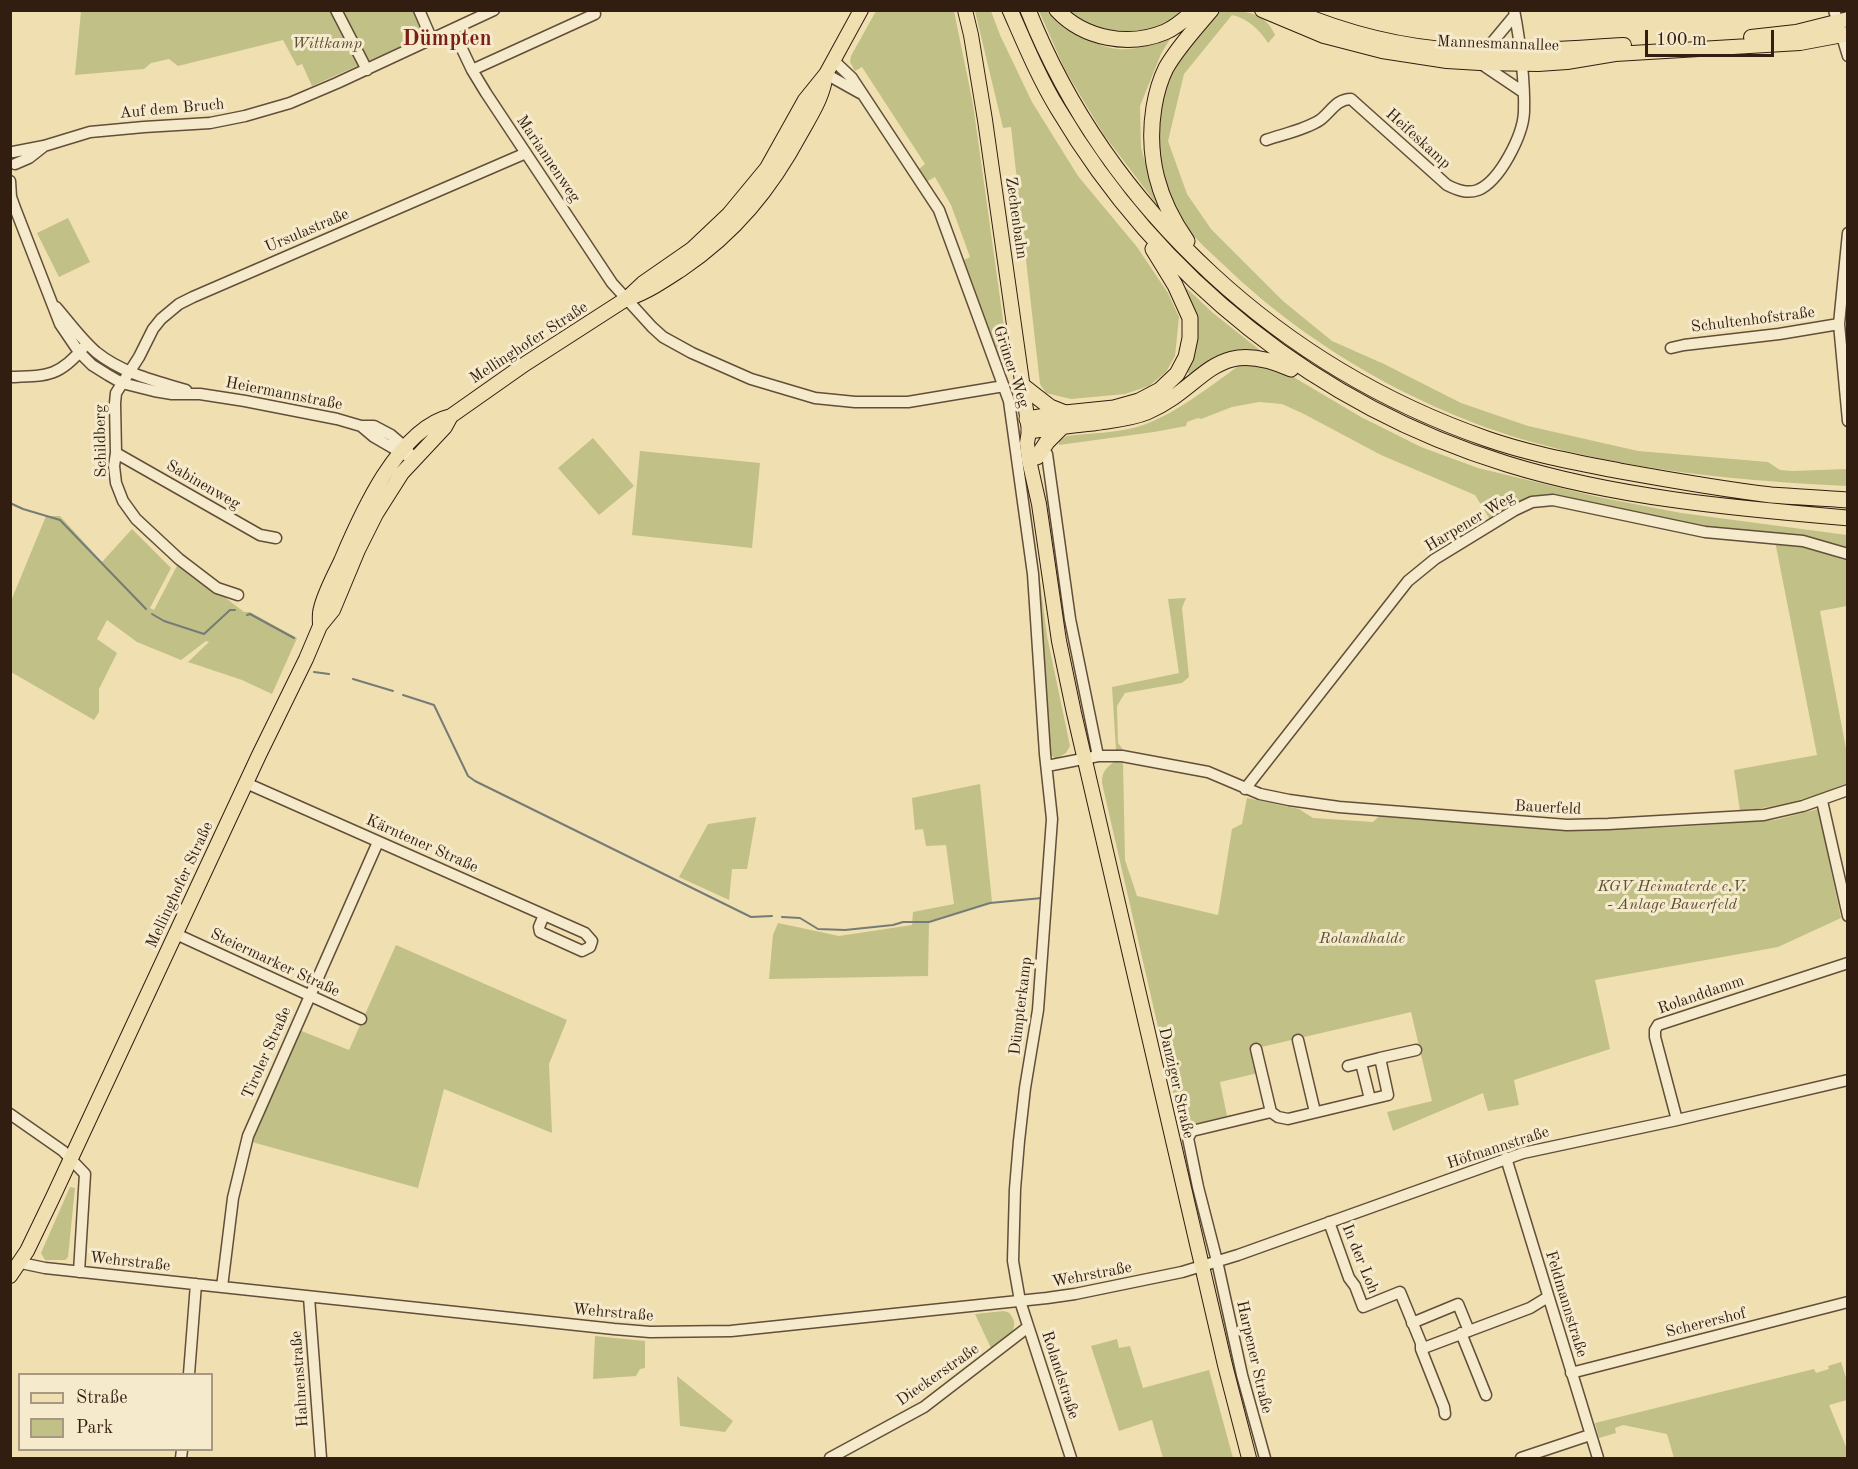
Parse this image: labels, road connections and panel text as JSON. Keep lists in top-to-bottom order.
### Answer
{
  "streets": {
    "main road": [
      "Mannesmannallee",
      "Zechenbahn",
      "Mellinghofer Straße",
      "Danziger Straße"
    ],
    "street": [
      "Auf dem Bruch",
      "Heifeskamp",
      "Mariannenweg",
      "Ursulastraße",
      "Schultenhofstraße",
      "Grüner Weg",
      "Heiermannstraße",
      "Schildberg",
      "Sabinenweg",
      "Harpener Weg",
      "Bauerfeld",
      "Kärntener Straße",
      "Steiermarker Straße",
      "Rolanddamm",
      "Dümpterkamp",
      "Tiroler Straße",
      "Höfmannstraße",
      "In der Loh",
      "Wehrstraße",
      "Feldmannstraße",
      "Scherershof",
      "Harpener Straße",
      "Dieckerstraße",
      "Rolandstraße",
      "Hahnenstraße"
    ]
  },
  "crossings": [
    ["Mannesmannallee", "Heifeskamp"],
    ["Auf dem Bruch", "Mariannenweg"],
    ["Mariannenweg", "Ursulastraße"],
    ["Mariannenweg", "Mellinghofer Straße"],
    ["Mariannenweg", "Grüner Weg"],
    ["Zechenbahn", "Danziger Straße"],
    ["Ursulastraße", "Heiermannstraße"],
    ["Ursulastraße", "Schildberg"],
    ["Mellinghofer Straße", "Grüner Weg"],
    ["Mellinghofer Straße", "Heiermannstraße"],
    ["Mellinghofer Straße", "Kärntener Straße"],
    ["Mellinghofer Straße", "Steiermarker Straße"],
    ["Mellinghofer Straße", "Wehrstraße"],
    ["Grüner Weg", "Dümpterkamp"],
    ["Heiermannstraße", "Schildberg"],
    ["Schildberg", "Sabinenweg"],
    ["Harpener Weg", "Bauerfeld"],
    ["Bauerfeld", "Dümpterkamp"],
    ["Bauerfeld", "Danziger Straße"],
    ["Kärntener Straße", "Tiroler Straße"],
    ["Steiermarker Straße", "Tiroler Straße"],
    ["Rolanddamm", "Höfmannstraße"],
    ["Dümpterkamp", "Wehrstraße"],
    ["Dümpterkamp", "Rolandstraße"],
    ["Tiroler Straße", "Wehrstraße"],
    ["Danziger Straße", "Höfmannstraße"],
    ["Danziger Straße", "Wehrstraße"],
    ["Danziger Straße", "Harpener Straße"],
    ["Höfmannstraße", "In der Loh"],
    ["Höfmannstraße", "Wehrstraße"],
    ["Höfmannstraße", "Feldmannstraße"],
    ["Höfmannstraße", "Harpener Straße"],
    ["Wehrstraße", "Rolandstraße"],
    ["Wehrstraße", "Hahnenstraße"],
    ["Feldmannstraße", "Scherershof"],
    ["Dieckerstraße", "Rolandstraße"]
  ],
  "districts": ["Dümpten"],
  "parks": ["Wittkamp", "KGV Heimaterde e.V. - Anlage Bauerfeld", "Rolandhalde"],
  "legend": ["Straße", "Park"],
  "scale_bar": "100 m"
}
